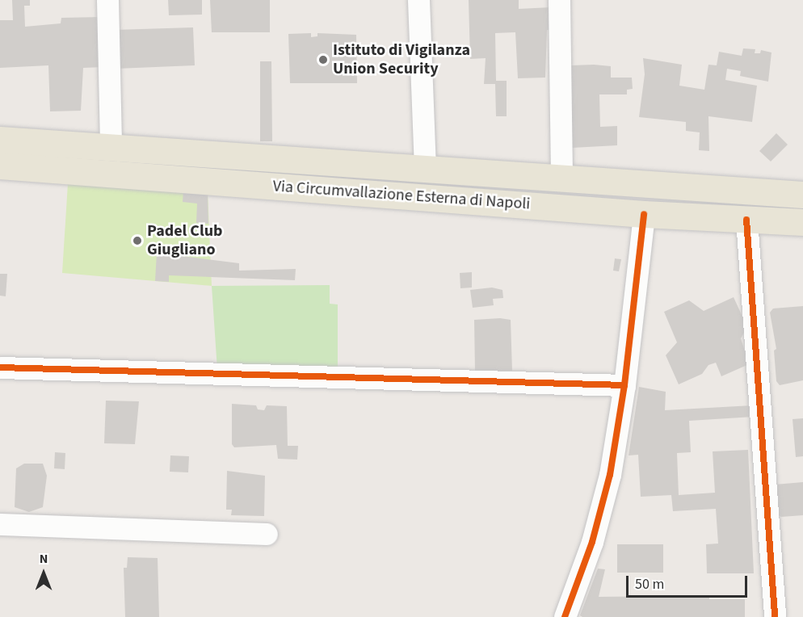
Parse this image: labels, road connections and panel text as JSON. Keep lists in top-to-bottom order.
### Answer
{
  "streets": {
    "main road": ["Via Circumvallazione Esterna di Napoli"]
  },
  "places": ["Istituto di Vigilanza Union Security", "Padel Club Giugliano"],
  "scale_bar": "50 m",
  "north": "top"
}
